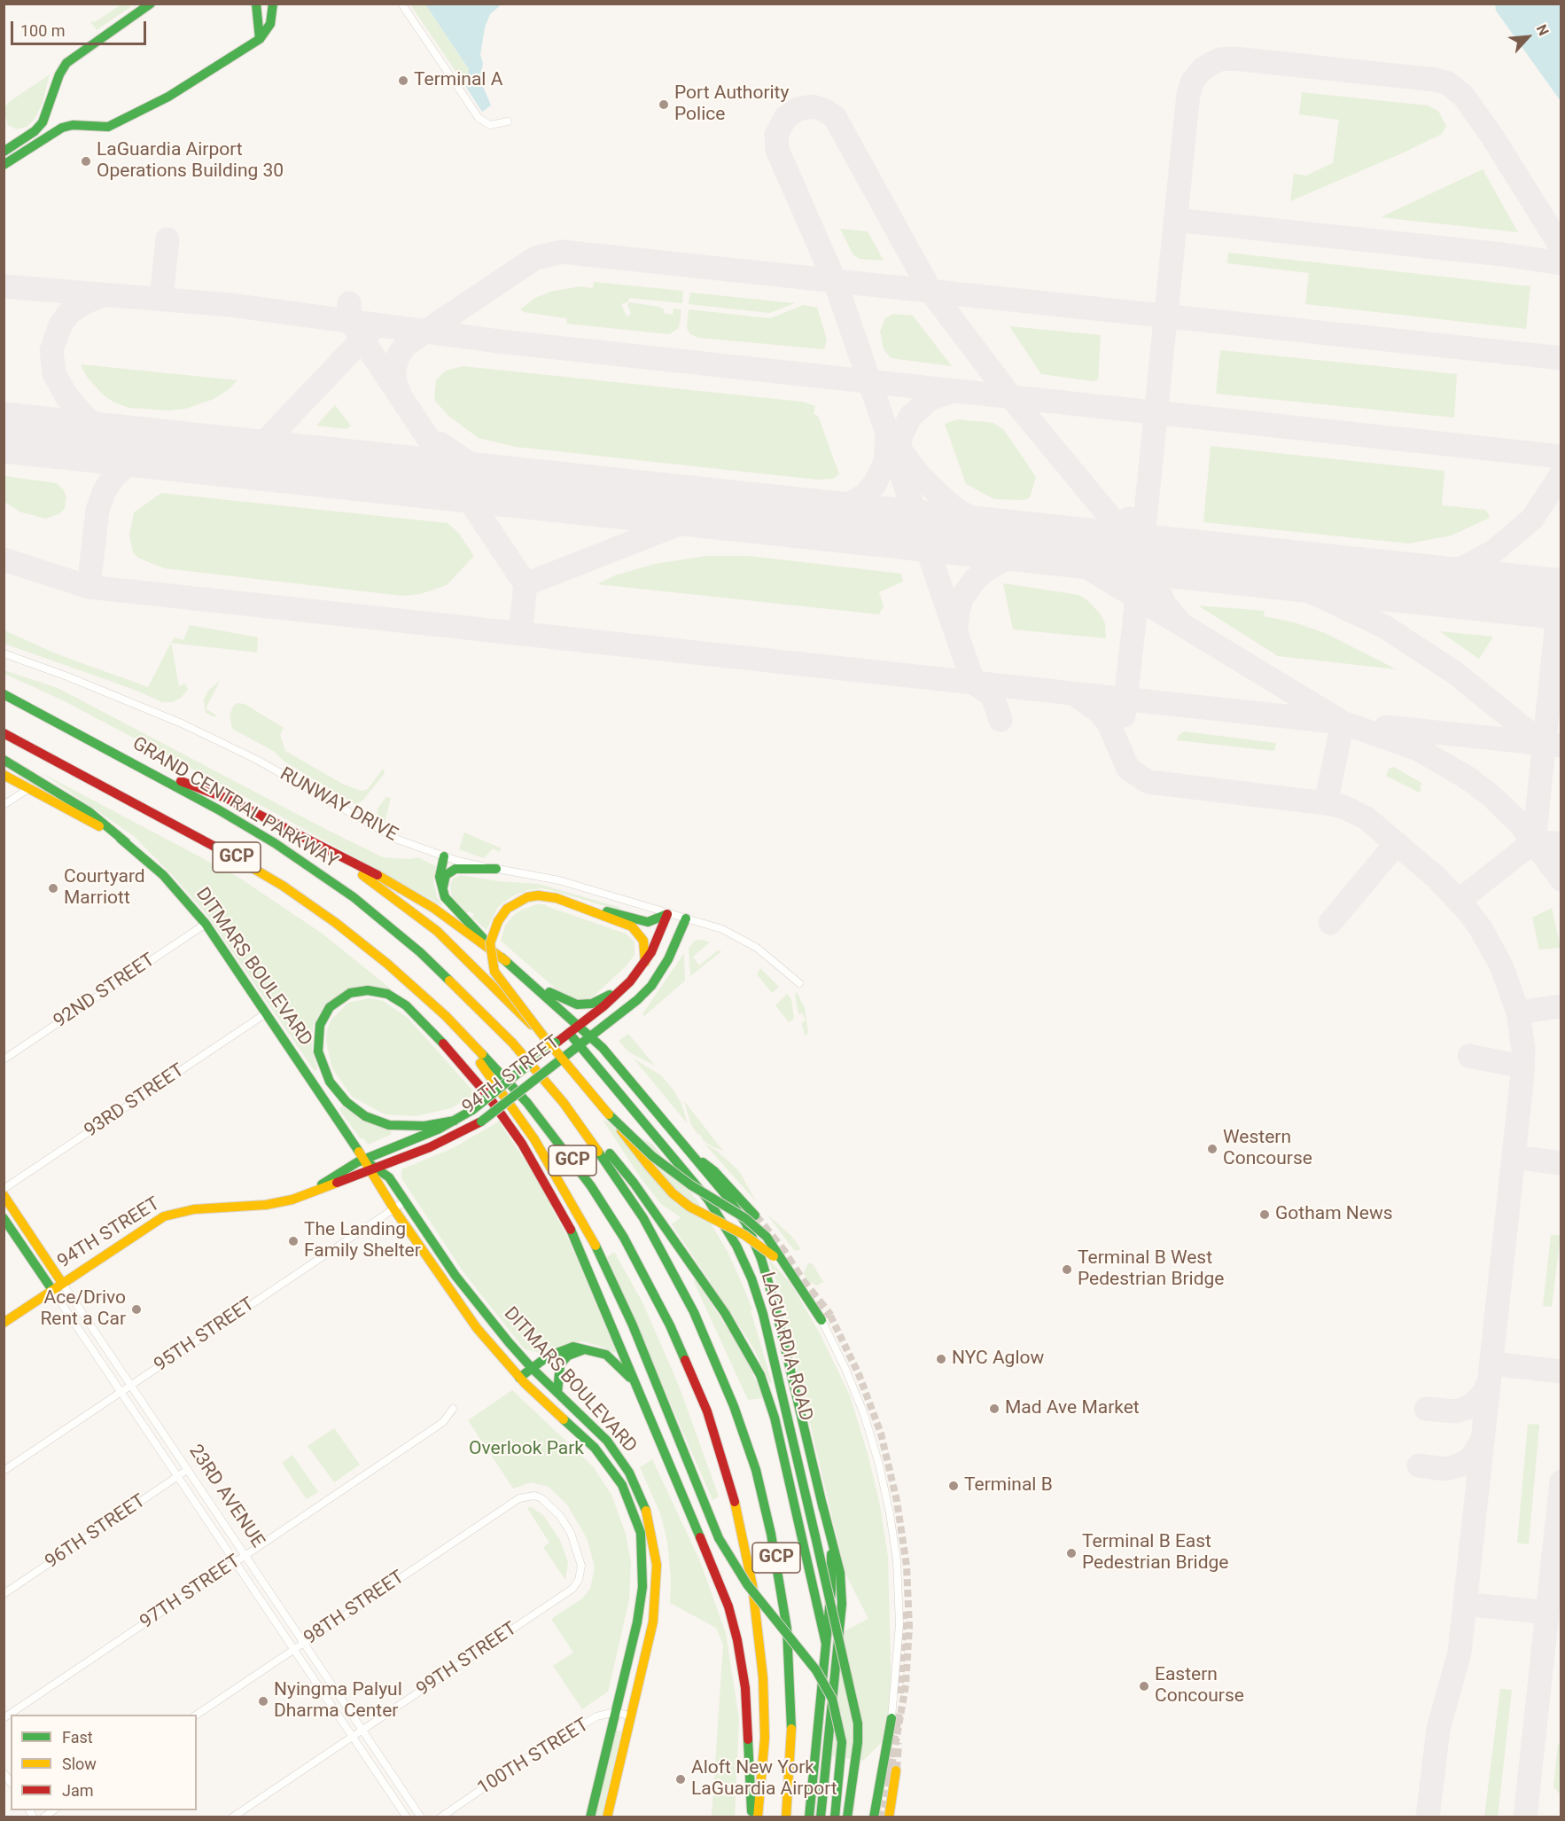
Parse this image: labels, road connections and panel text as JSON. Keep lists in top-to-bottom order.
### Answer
{
  "streets": {
    "main road": [
      "GRAND CENTRAL PARKWAY",
      "GCP",
      "DITMARS BOULEVARD",
      "94TH STREET",
      "LAGUARDIA ROAD",
      "23RD AVENUE"
    ],
    "street": [
      "RUNWAY DRIVE",
      "92ND STREET",
      "93RD STREET",
      "95TH STREET",
      "96TH STREET",
      "97TH STREET",
      "98TH STREET",
      "99TH STREET",
      "100TH STREET"
    ]
  },
  "crossings": [
    ["RUNWAY DRIVE", "94TH STREET"],
    ["DITMARS BOULEVARD", "92ND STREET"],
    ["DITMARS BOULEVARD", "94TH STREET"],
    ["DITMARS BOULEVARD", "93RD STREET"],
    ["DITMARS BOULEVARD", "95TH STREET"],
    ["DITMARS BOULEVARD", "100TH STREET"],
    ["94TH STREET", "LAGUARDIA ROAD"],
    ["94TH STREET", "23RD AVENUE"],
    ["95TH STREET", "23RD AVENUE"],
    ["23RD AVENUE", "96TH STREET"],
    ["23RD AVENUE", "97TH STREET"],
    ["23RD AVENUE", "98TH STREET"],
    ["23RD AVENUE", "99TH STREET"],
    ["98TH STREET", "99TH STREET"]
  ],
  "parks": ["Overlook Park"],
  "places": [
    "Terminal A",
    "Port Authority Police",
    "LaGuardia Airport Operations Building 30",
    "Courtyard Marriott",
    "Western Concourse",
    "Gotham News",
    "The Landing Family Shelter",
    "Terminal B West Pedestrian Bridge",
    "Ace/Drivo Rent a Car",
    "NYC Aglow",
    "Mad Ave Market",
    "Terminal B",
    "Terminal B East Pedestrian Bridge",
    "Eastern Concourse",
    "Nyingma Palyul Dharma Center",
    "Aloft New York LaGuardia Airport"
  ],
  "legend": ["Fast", "Slow", "Jam"],
  "scale_bar": "100 m",
  "north": "top right"
}
